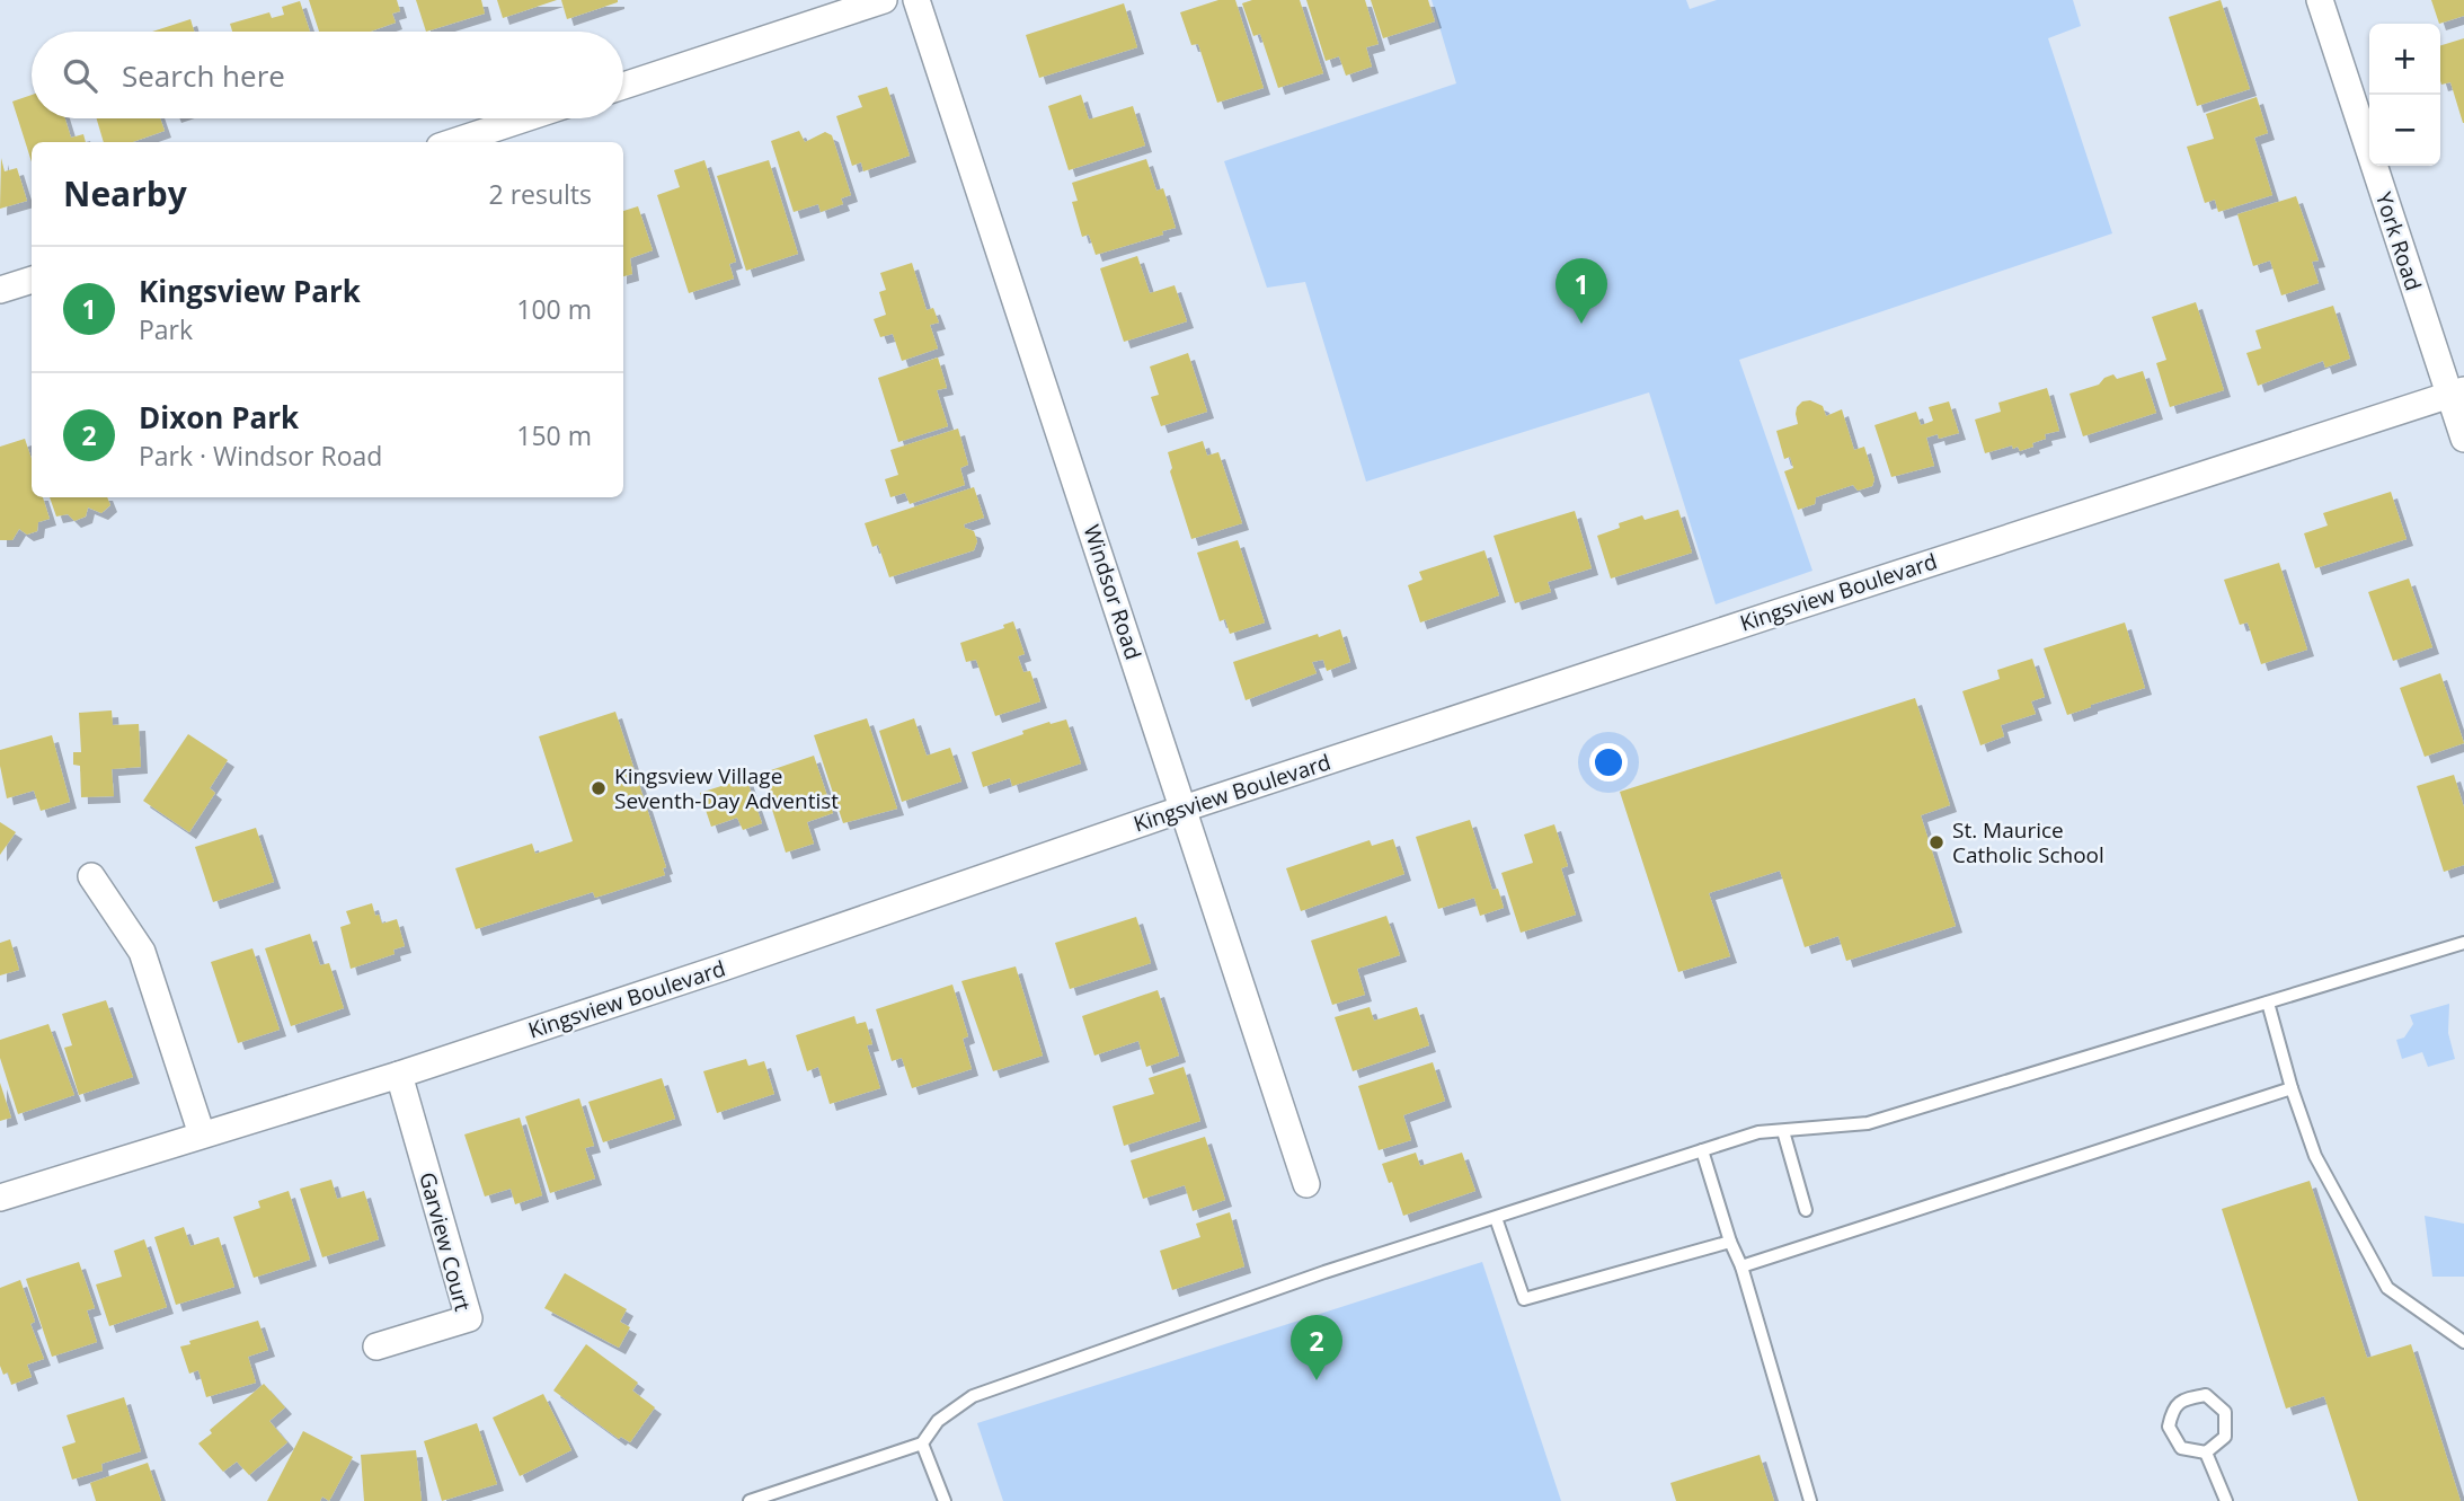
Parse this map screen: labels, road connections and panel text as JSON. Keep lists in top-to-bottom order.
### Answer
{
  "streets": {
    "street": [
      "York Road",
      "Windsor Road",
      "Kingsview Boulevard",
      "Garview Court"
    ]
  },
  "crossings": [
    ["York Road", "Kingsview Boulevard"],
    ["Windsor Road", "Kingsview Boulevard"],
    ["Kingsview Boulevard", "Garview Court"]
  ],
  "places": ["Kingsview Village Seventh-Day Adventist", "St. Maurice Catholic School"],
  "page": {
    "map_buttons": ["+", "−"],
    "search": "Search here",
    "heading": ["Nearby", "2 results"],
    "list": [
      {
        "mark": "1",
        "name": "Kingsview Park",
        "note": "Park",
        "value": "100 m"
      },
      {
        "mark": "2",
        "name": "Dixon Park",
        "note": "Park · Windsor Road",
        "value": "150 m"
      }
    ],
    "pins": ["1", "2"]
  }
}
